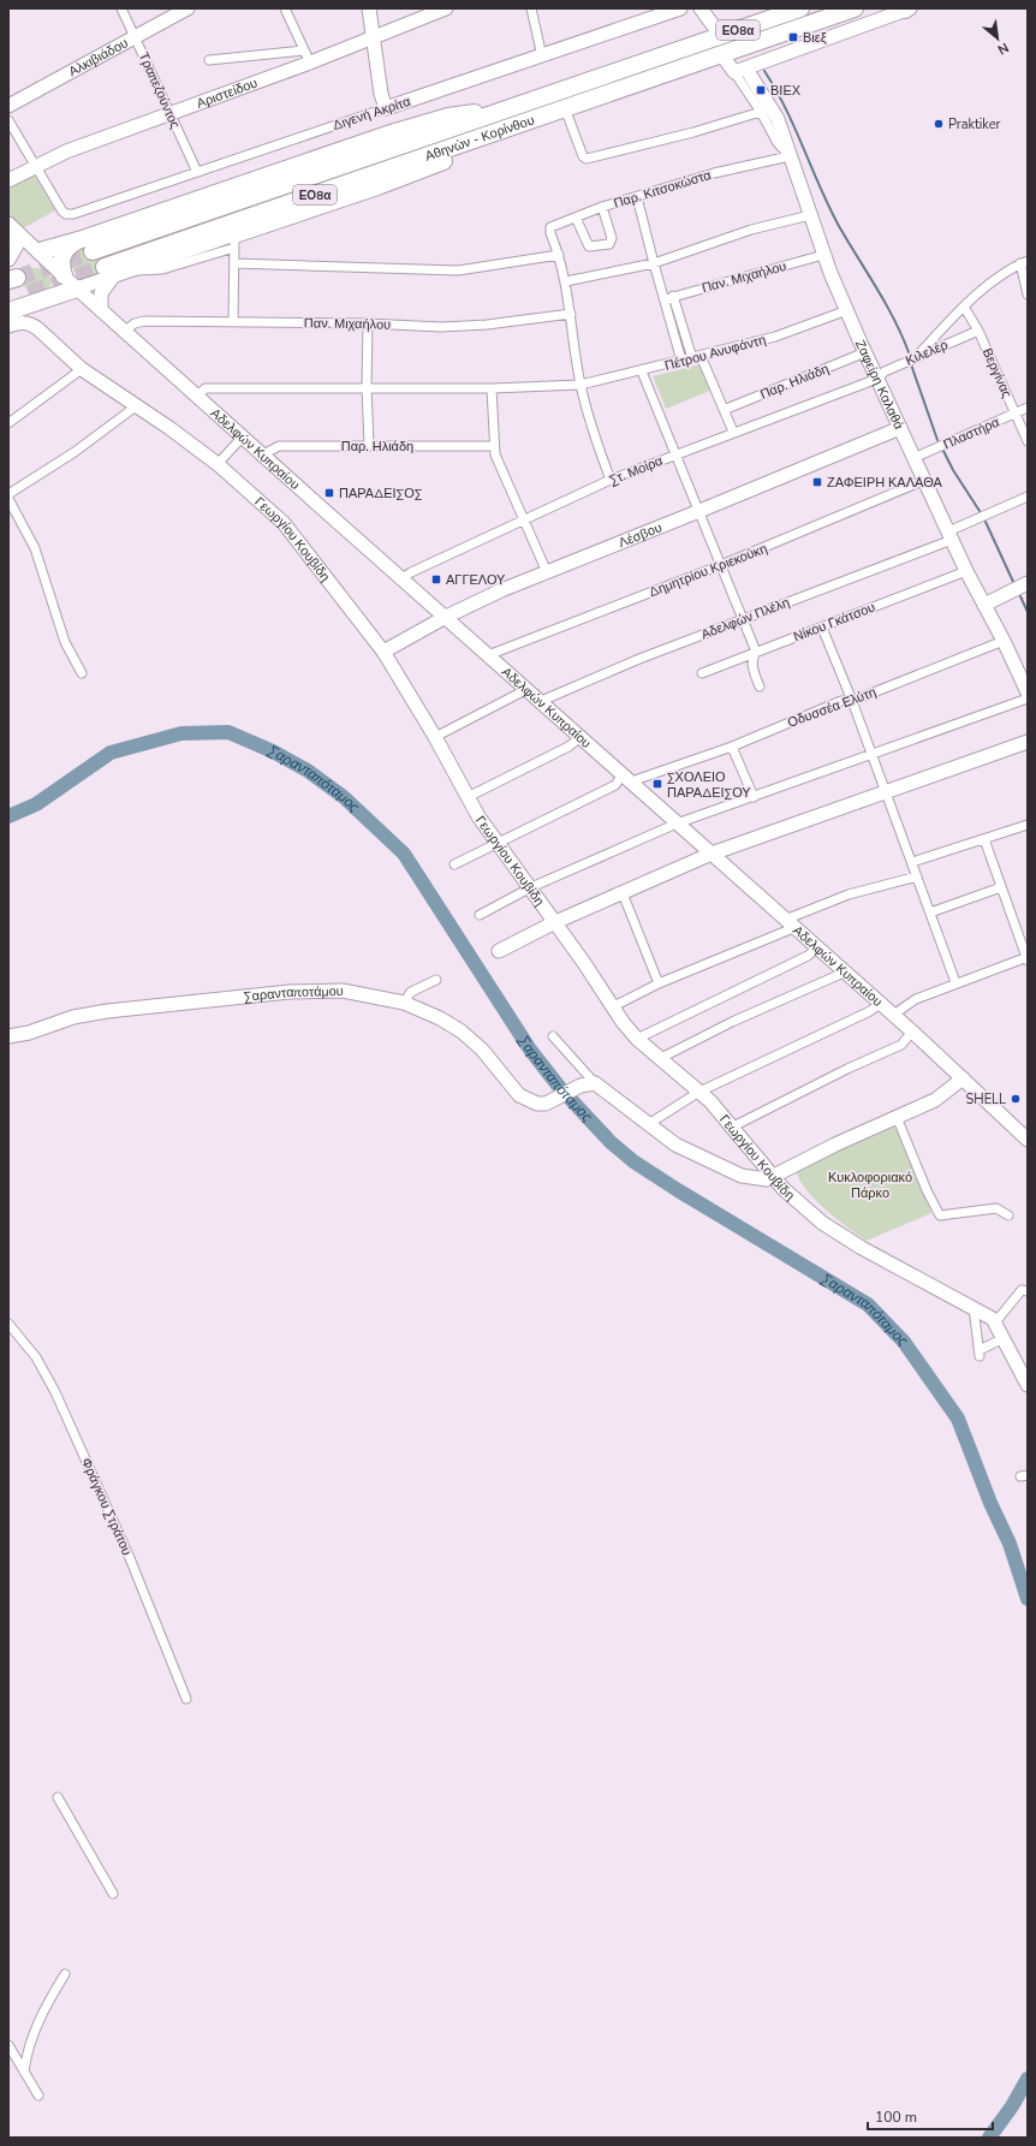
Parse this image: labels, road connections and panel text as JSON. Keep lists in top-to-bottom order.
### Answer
{
  "streets": {
    "highway": ["ΕΟ8α", "Αθηνών - Κορίνθου"],
    "street": [
      "Αλκιβιάδου",
      "Τραπεζούντος",
      "Αριστείδου",
      "Διγενή Ακρίτα",
      "Παρ. Κιτσοκώστα",
      "Παν. Μιχαήλου",
      "Πέτρου Ανυφάντη",
      "Κιλελέρ",
      "Βεργίνας",
      "Παρ. Ηλιάδη",
      "Ζαφείρη Καλαθά",
      "Πλαστήρα",
      "Αδελφών Κυπραίου",
      "Στ. Μοίρα",
      "Λέσβου",
      "Γεωργίου Κουβίδη",
      "Δημητρίου Κριεκούκη",
      "Αδελφών Πλέλη",
      "Νίκου Γκάτσου",
      "Οδυσσέα Ελύτη",
      "Σαρανταποτάμου",
      "Φράγκου Στράτου"
    ]
  },
  "crossings": [
    ["Αλκιβιάδου", "Τραπεζούντος"],
    ["Τραπεζούντος", "Αριστείδου"],
    ["Τραπεζούντος", "Διγενή Ακρίτα"],
    ["Αριστείδου", "Διγενή Ακρίτα"],
    ["Αθηνών - Κορίνθου", "Ζαφείρη Καλαθά"],
    ["Παρ. Κιτσοκώστα", "Ζαφείρη Καλαθά"],
    ["Παν. Μιχαήλου", "Ζαφείρη Καλαθά"],
    ["Παν. Μιχαήλου", "Αδελφών Κυπραίου"],
    ["Πέτρου Ανυφάντη", "Ζαφείρη Καλαθά"],
    ["Πέτρου Ανυφάντη", "Αδελφών Κυπραίου"],
    ["Κιλελέρ", "Βεργίνας"],
    ["Κιλελέρ", "Ζαφείρη Καλαθά"],
    ["Κιλελέρ", "Στ. Μοίρα"],
    ["Βεργίνας", "Πλαστήρα"],
    ["Παρ. Ηλιάδη", "Ζαφείρη Καλαθά"],
    ["Παρ. Ηλιάδη", "Αδελφών Κυπραίου"],
    ["Ζαφείρη Καλαθά", "Πλαστήρα"],
    ["Ζαφείρη Καλαθά", "Στ. Μοίρα"],
    ["Ζαφείρη Καλαθά", "Λέσβου"],
    ["Ζαφείρη Καλαθά", "Δημητρίου Κριεκούκη"],
    ["Ζαφείρη Καλαθά", "Αδελφών Πλέλη"],
    ["Ζαφείρη Καλαθά", "Νίκου Γκάτσου"],
    ["Ζαφείρη Καλαθά", "Οδυσσέα Ελύτη"],
    ["Αδελφών Κυπραίου", "Στ. Μοίρα"],
    ["Αδελφών Κυπραίου", "Λέσβου"],
    ["Αδελφών Κυπραίου", "Δημητρίου Κριεκούκη"],
    ["Αδελφών Κυπραίου", "Αδελφών Πλέλη"],
    ["Αδελφών Κυπραίου", "Οδυσσέα Ελύτη"],
    ["Λέσβου", "Γεωργίου Κουβίδη"],
    ["Γεωργίου Κουβίδη", "Οδυσσέα Ελύτη"]
  ],
  "water": ["Σαρανταπόταμος"],
  "parks": ["Κυκλοφοριακό Πάρκο"],
  "places": {
    "transit": [
      "Βιεξ",
      "ΒΙΕΧ",
      "ΖΑΦΕΙΡΗ ΚΑΛΑΘΑ",
      "ΠΑΡΑΔΕΙΣΟΣ",
      "ΑΓΓΕΛΟΥ",
      "ΣΧΟΛΕΙΟ ΠΑΡΑΔΕΙΣΟΥ"
    ],
    "other": ["Praktiker", "SHELL"]
  },
  "scale_bar": "100 m",
  "north": "bottom right"
}
